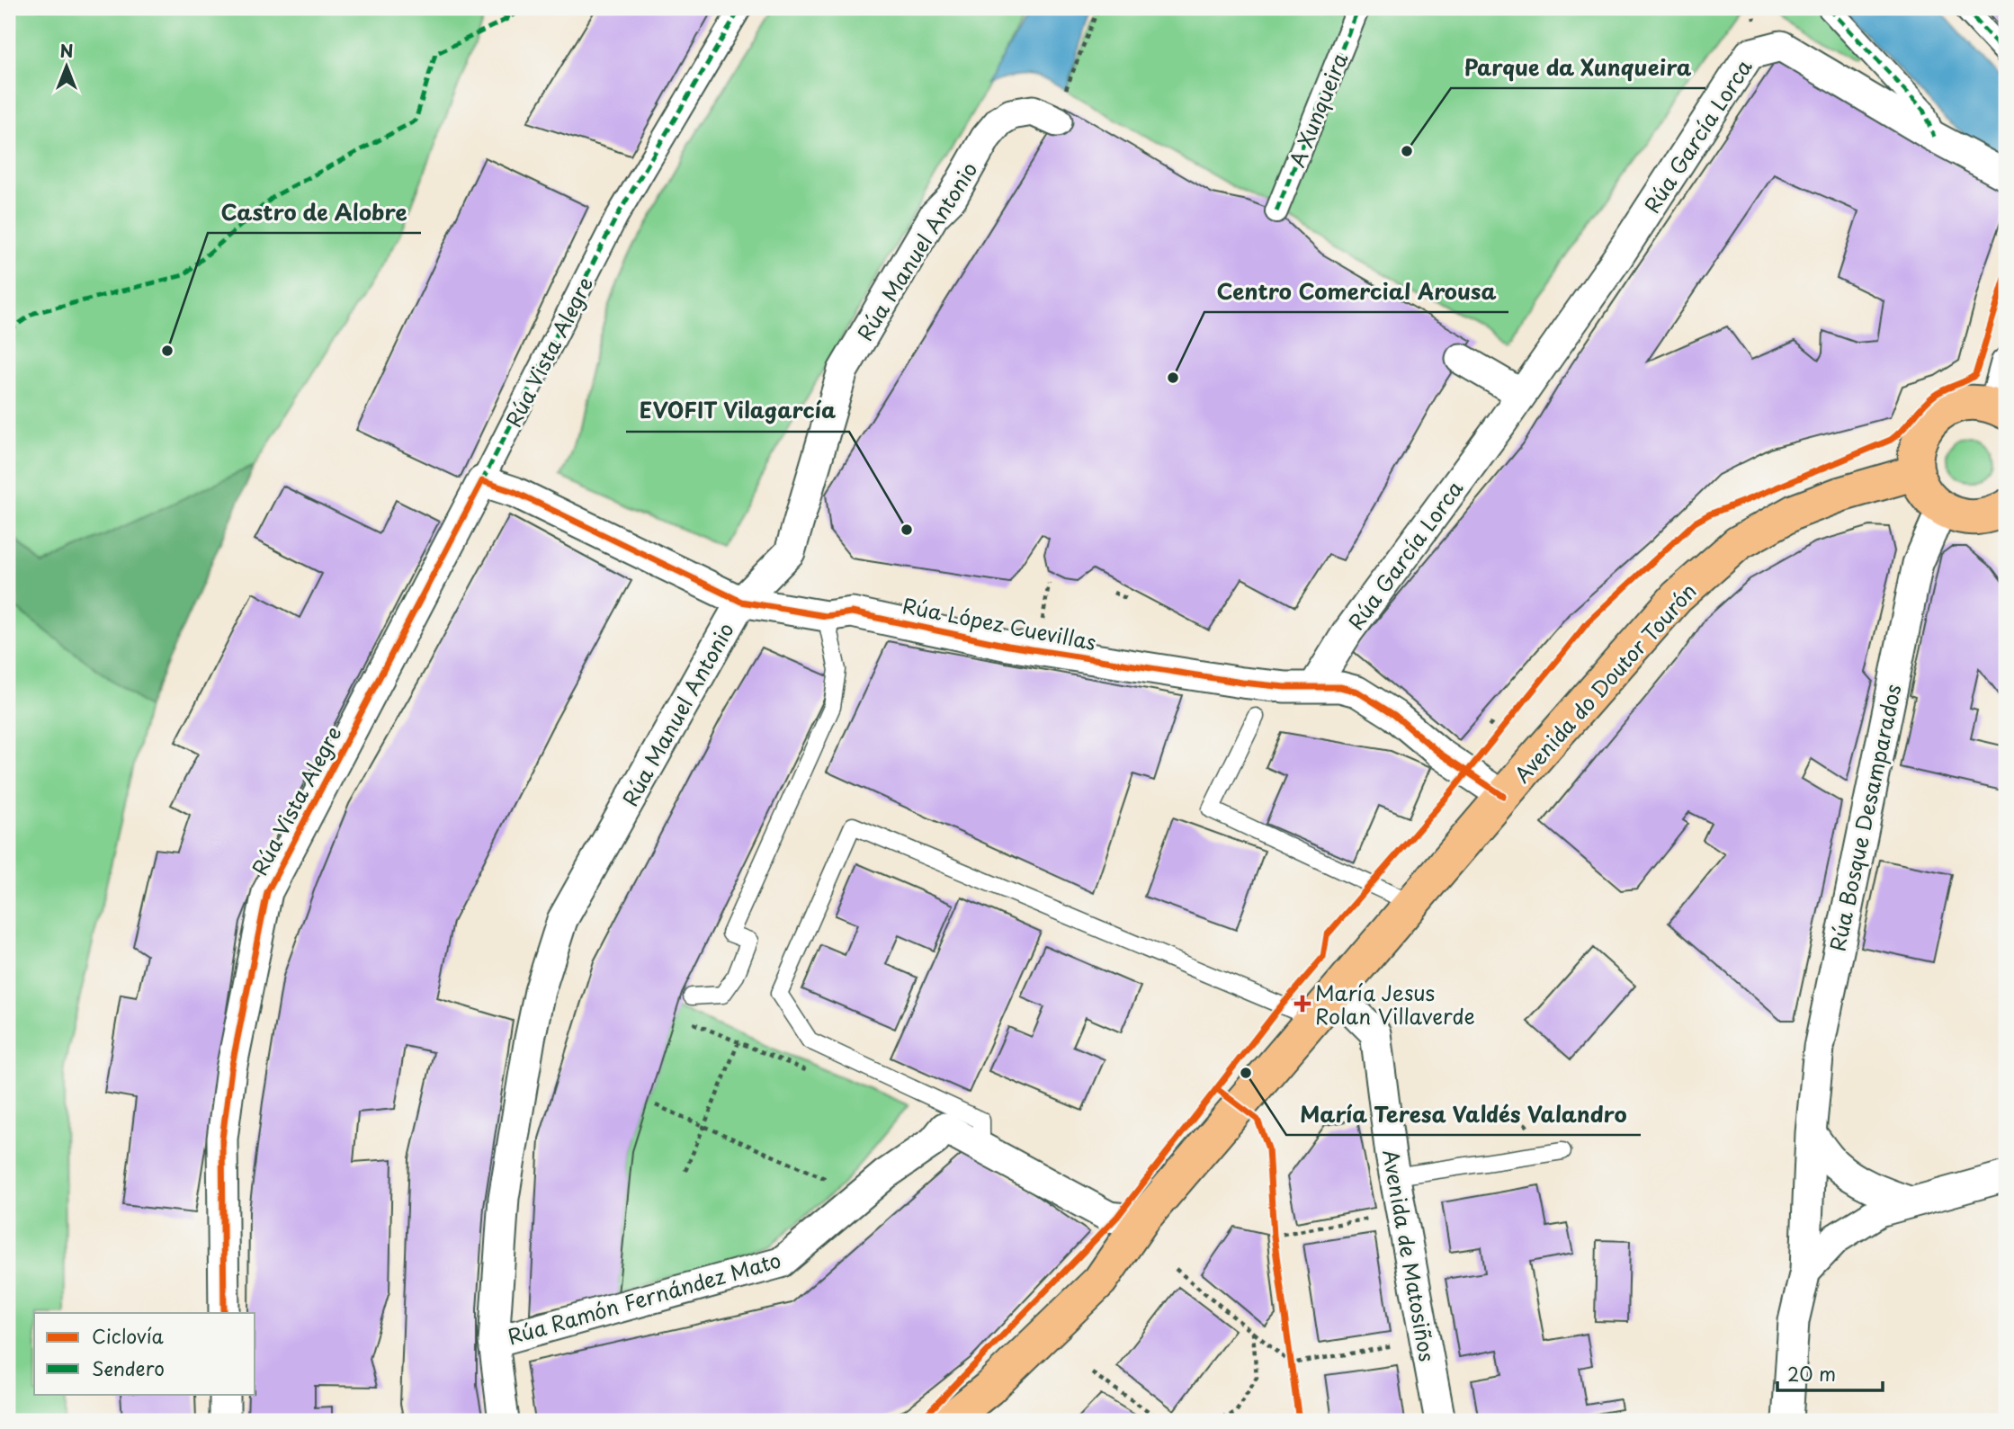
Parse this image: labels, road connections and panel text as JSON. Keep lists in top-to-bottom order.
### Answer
{
  "streets": {
    "main road": ["Avenida do Doutor Tourón"],
    "street": [
      "A Xunqueira",
      "Rúa García Lorca",
      "Rúa Manuel Antonio",
      "Rúa Vista Alegre",
      "Rúa López Cuevillas",
      "Rúa Bosque Desamparados",
      "Avenida de Matosiños",
      "Rúa Ramón Fernández Mato"
    ]
  },
  "crossings": [
    ["Rúa García Lorca", "Rúa López Cuevillas"],
    ["Rúa Manuel Antonio", "Rúa López Cuevillas"],
    ["Rúa Manuel Antonio", "Rúa Ramón Fernández Mato"],
    ["Rúa Vista Alegre", "Rúa López Cuevillas"],
    ["Rúa López Cuevillas", "Avenida do Doutor Tourón"],
    ["Avenida do Doutor Tourón", "Avenida de Matosiños"],
    ["Avenida do Doutor Tourón", "Rúa Ramón Fernández Mato"]
  ],
  "places": {
    "other": [
      "Parque da Xunqueira",
      "Castro de Alobre",
      "Centro Comercial Arousa",
      "EVOFIT Vilagarcía",
      "María Teresa Valdés Valandro"
    ],
    "health": ["María Jesus Rolan Villaverde"]
  },
  "legend": ["Ciclovía", "Sendero"],
  "scale_bar": "20 m",
  "north": "top"
}
